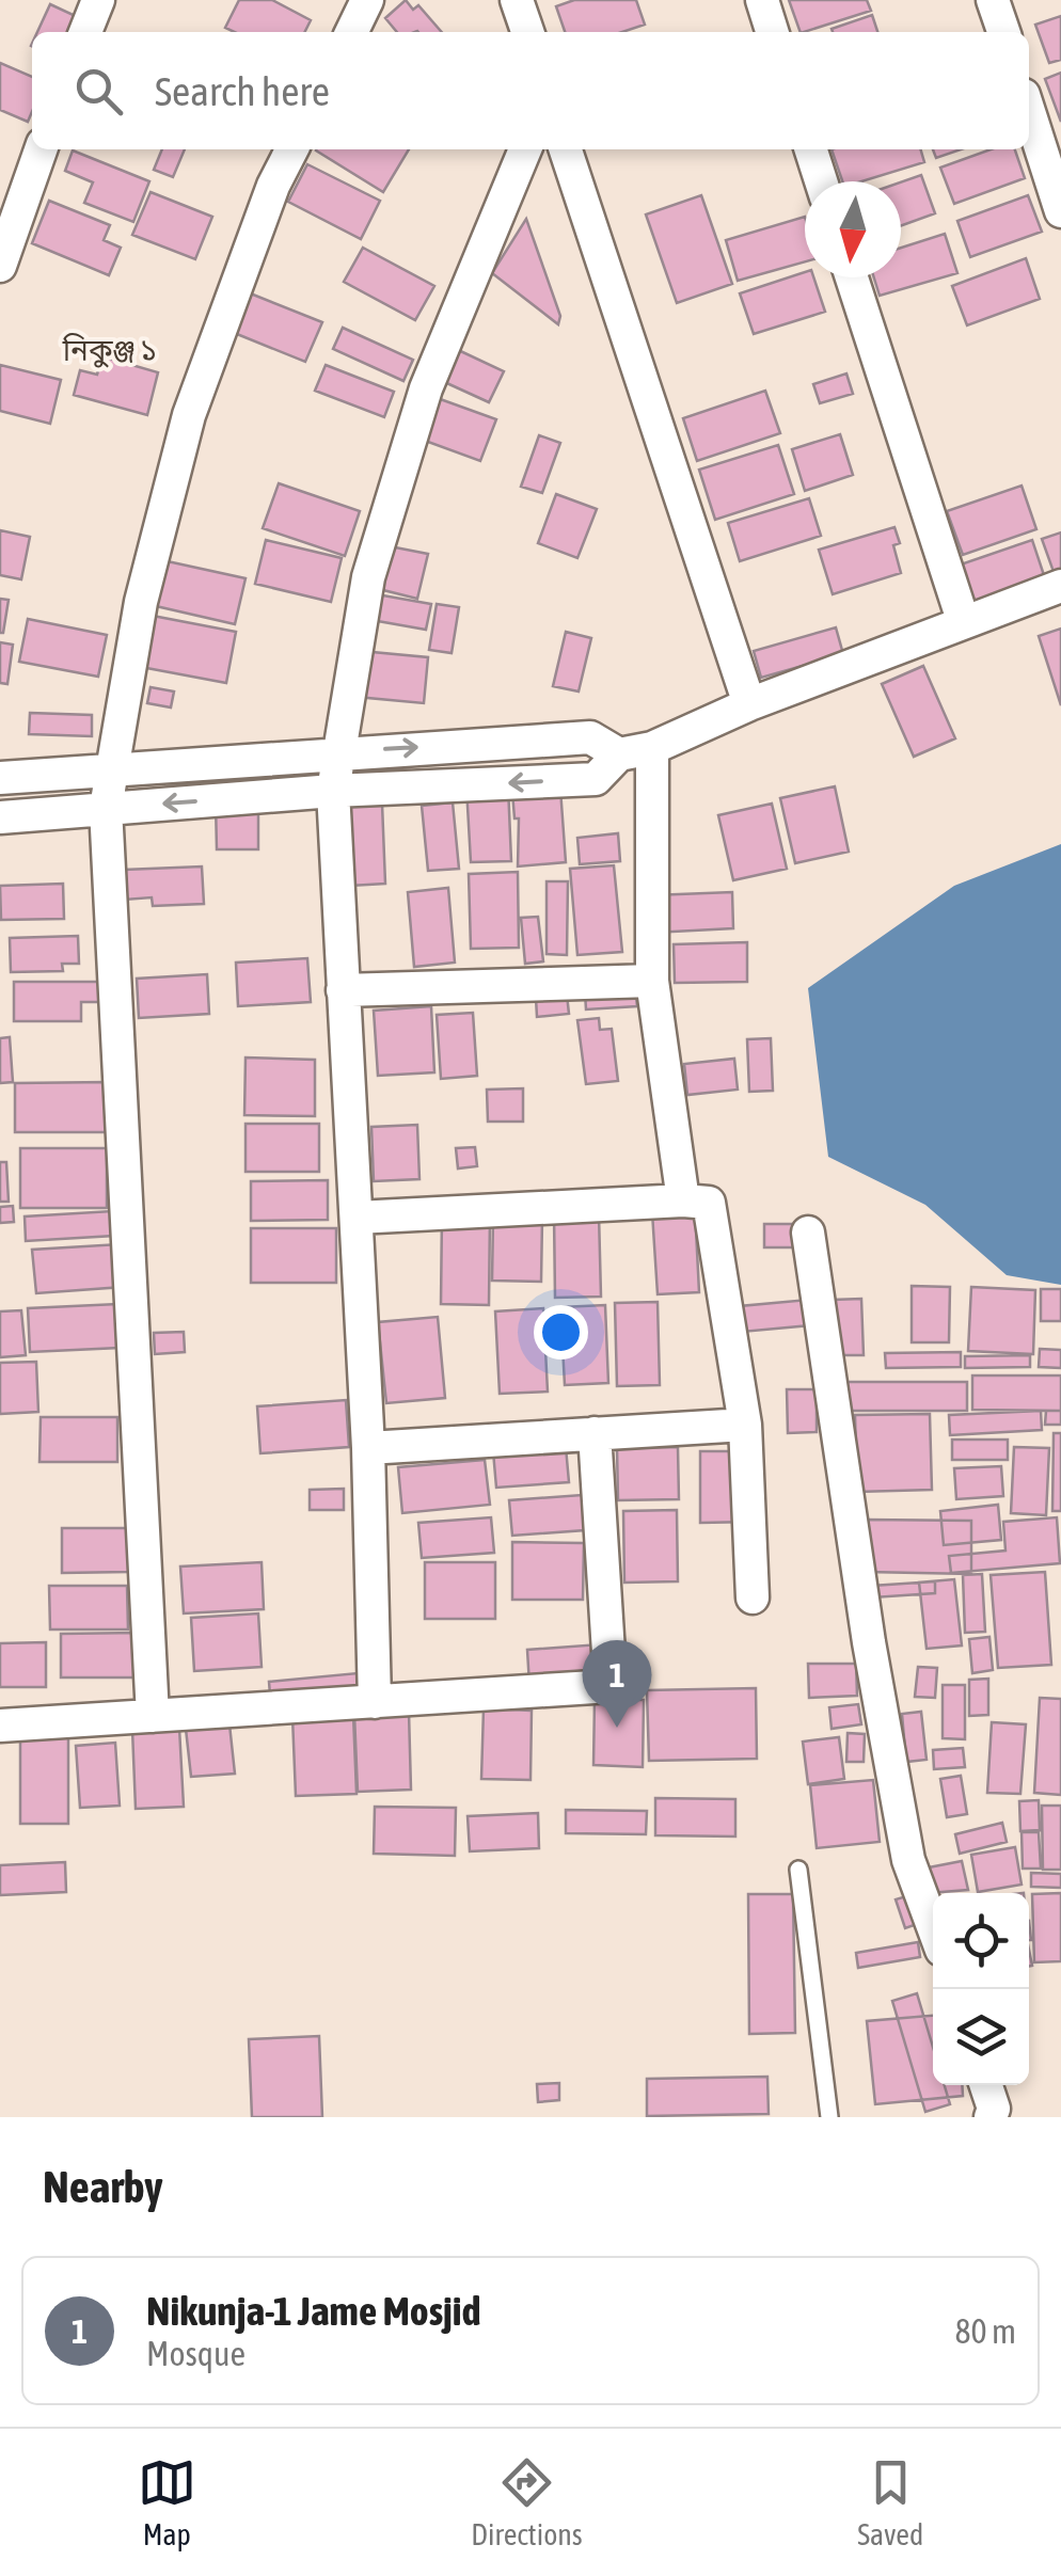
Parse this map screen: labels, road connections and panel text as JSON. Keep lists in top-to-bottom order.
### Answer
{
  "districts": ["নিকুঞ্জ ১"],
  "north": "bottom",
  "page": {
    "search": "Search here",
    "pins": "1",
    "heading": "Nearby",
    "list": [
      {
        "mark": "1",
        "name": "Nikunja-1 Jame Mosjid",
        "note": "Mosque",
        "value": "80 m"
      }
    ],
    "nav": ["Map", "Directions", "Saved"]
  }
}
